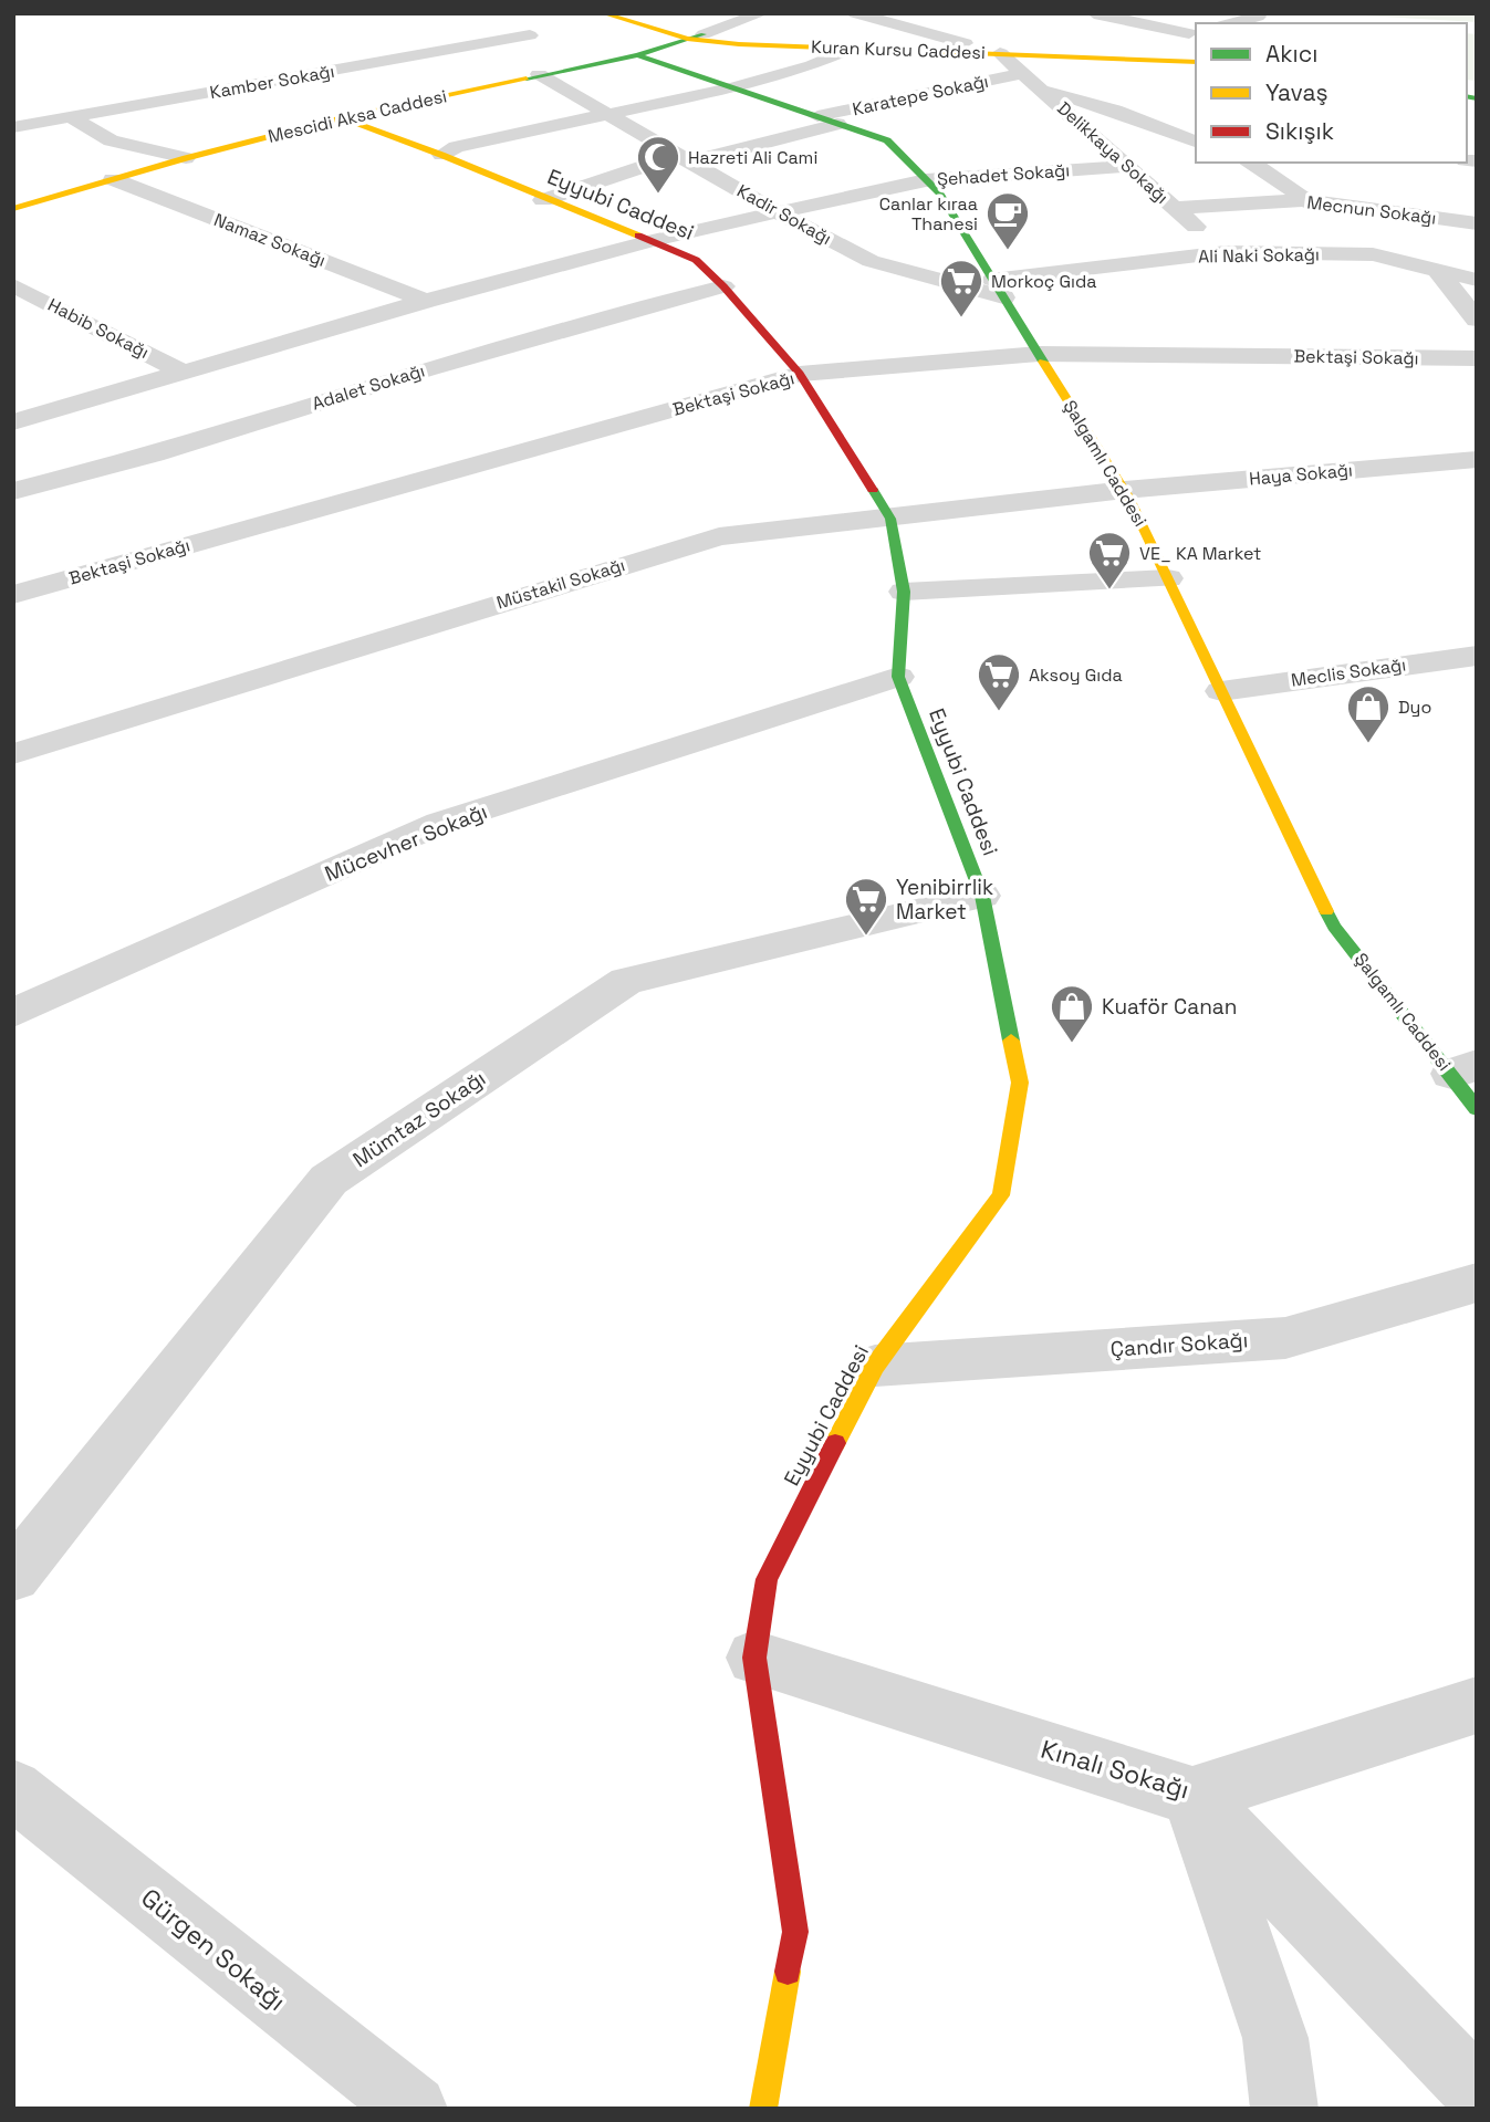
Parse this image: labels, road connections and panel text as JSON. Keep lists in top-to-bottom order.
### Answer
{
  "streets": {
    "street": [
      "Kuran Kursu Caddesi",
      "Kamber Sokağı",
      "Karatepe Sokağı",
      "Mescidi Aksa Caddesi",
      "Delikkaya Sokağı",
      "Şehadet Sokağı",
      "Eyyubi Caddesi",
      "Mecnun Sokağı",
      "Kadir Sokağı",
      "Namaz Sokağı",
      "Ali Naki Sokağı",
      "Habib Sokağı",
      "Bektaşi Sokağı",
      "Adalet Sokağı",
      "Şalgamlı Caddesi",
      "Haya Sokağı",
      "Müstakil Sokağı",
      "Meclis Sokağı",
      "Mücevher Sokağı",
      "Mümtaz Sokağı",
      "Çandır Sokağı",
      "Kınalı Sokağı",
      "Gürgen Sokağı"
    ]
  },
  "crossings": [
    ["Kuran Kursu Caddesi", "Mescidi Aksa Caddesi"],
    ["Kuran Kursu Caddesi", "Delikkaya Sokağı"],
    ["Karatepe Sokağı", "Delikkaya Sokağı"],
    ["Karatepe Sokağı", "Şalgamlı Caddesi"],
    ["Mescidi Aksa Caddesi", "Eyyubi Caddesi"],
    ["Mescidi Aksa Caddesi", "Kadir Sokağı"],
    ["Mescidi Aksa Caddesi", "Namaz Sokağı"],
    ["Mescidi Aksa Caddesi", "Şalgamlı Caddesi"],
    ["Delikkaya Sokağı", "Şehadet Sokağı"],
    ["Delikkaya Sokağı", "Mecnun Sokağı"],
    ["Delikkaya Sokağı", "Ali Naki Sokağı"],
    ["Şehadet Sokağı", "Eyyubi Caddesi"],
    ["Şehadet Sokağı", "Kadir Sokağı"],
    ["Şehadet Sokağı", "Namaz Sokağı"],
    ["Şehadet Sokağı", "Habib Sokağı"],
    ["Şehadet Sokağı", "Şalgamlı Caddesi"],
    ["Eyyubi Caddesi", "Bektaşi Sokağı"],
    ["Eyyubi Caddesi", "Adalet Sokağı"],
    ["Eyyubi Caddesi", "Müstakil Sokağı"],
    ["Eyyubi Caddesi", "Mücevher Sokağı"],
    ["Eyyubi Caddesi", "Mümtaz Sokağı"],
    ["Eyyubi Caddesi", "Çandır Sokağı"],
    ["Eyyubi Caddesi", "Kınalı Sokağı"],
    ["Kadir Sokağı", "Ali Naki Sokağı"],
    ["Kadir Sokağı", "Şalgamlı Caddesi"],
    ["Ali Naki Sokağı", "Şalgamlı Caddesi"],
    ["Bektaşi Sokağı", "Şalgamlı Caddesi"],
    ["Şalgamlı Caddesi", "Haya Sokağı"],
    ["Şalgamlı Caddesi", "Müstakil Sokağı"],
    ["Şalgamlı Caddesi", "Meclis Sokağı"],
    ["Haya Sokağı", "Müstakil Sokağı"]
  ],
  "places": {
    "mosque": ["Hazreti Ali Cami"],
    "cafe": ["Canlar kıraa Thanesi"],
    "supermarket": [
      "Morkoç Gıda",
      "VE_ KA Market",
      "Aksoy Gıda",
      "Yenibirrlik Market"
    ],
    "shop": ["Dyo", "Kuaför Canan"]
  },
  "legend": ["Akıcı", "Yavaş", "Sıkışık"]
}
